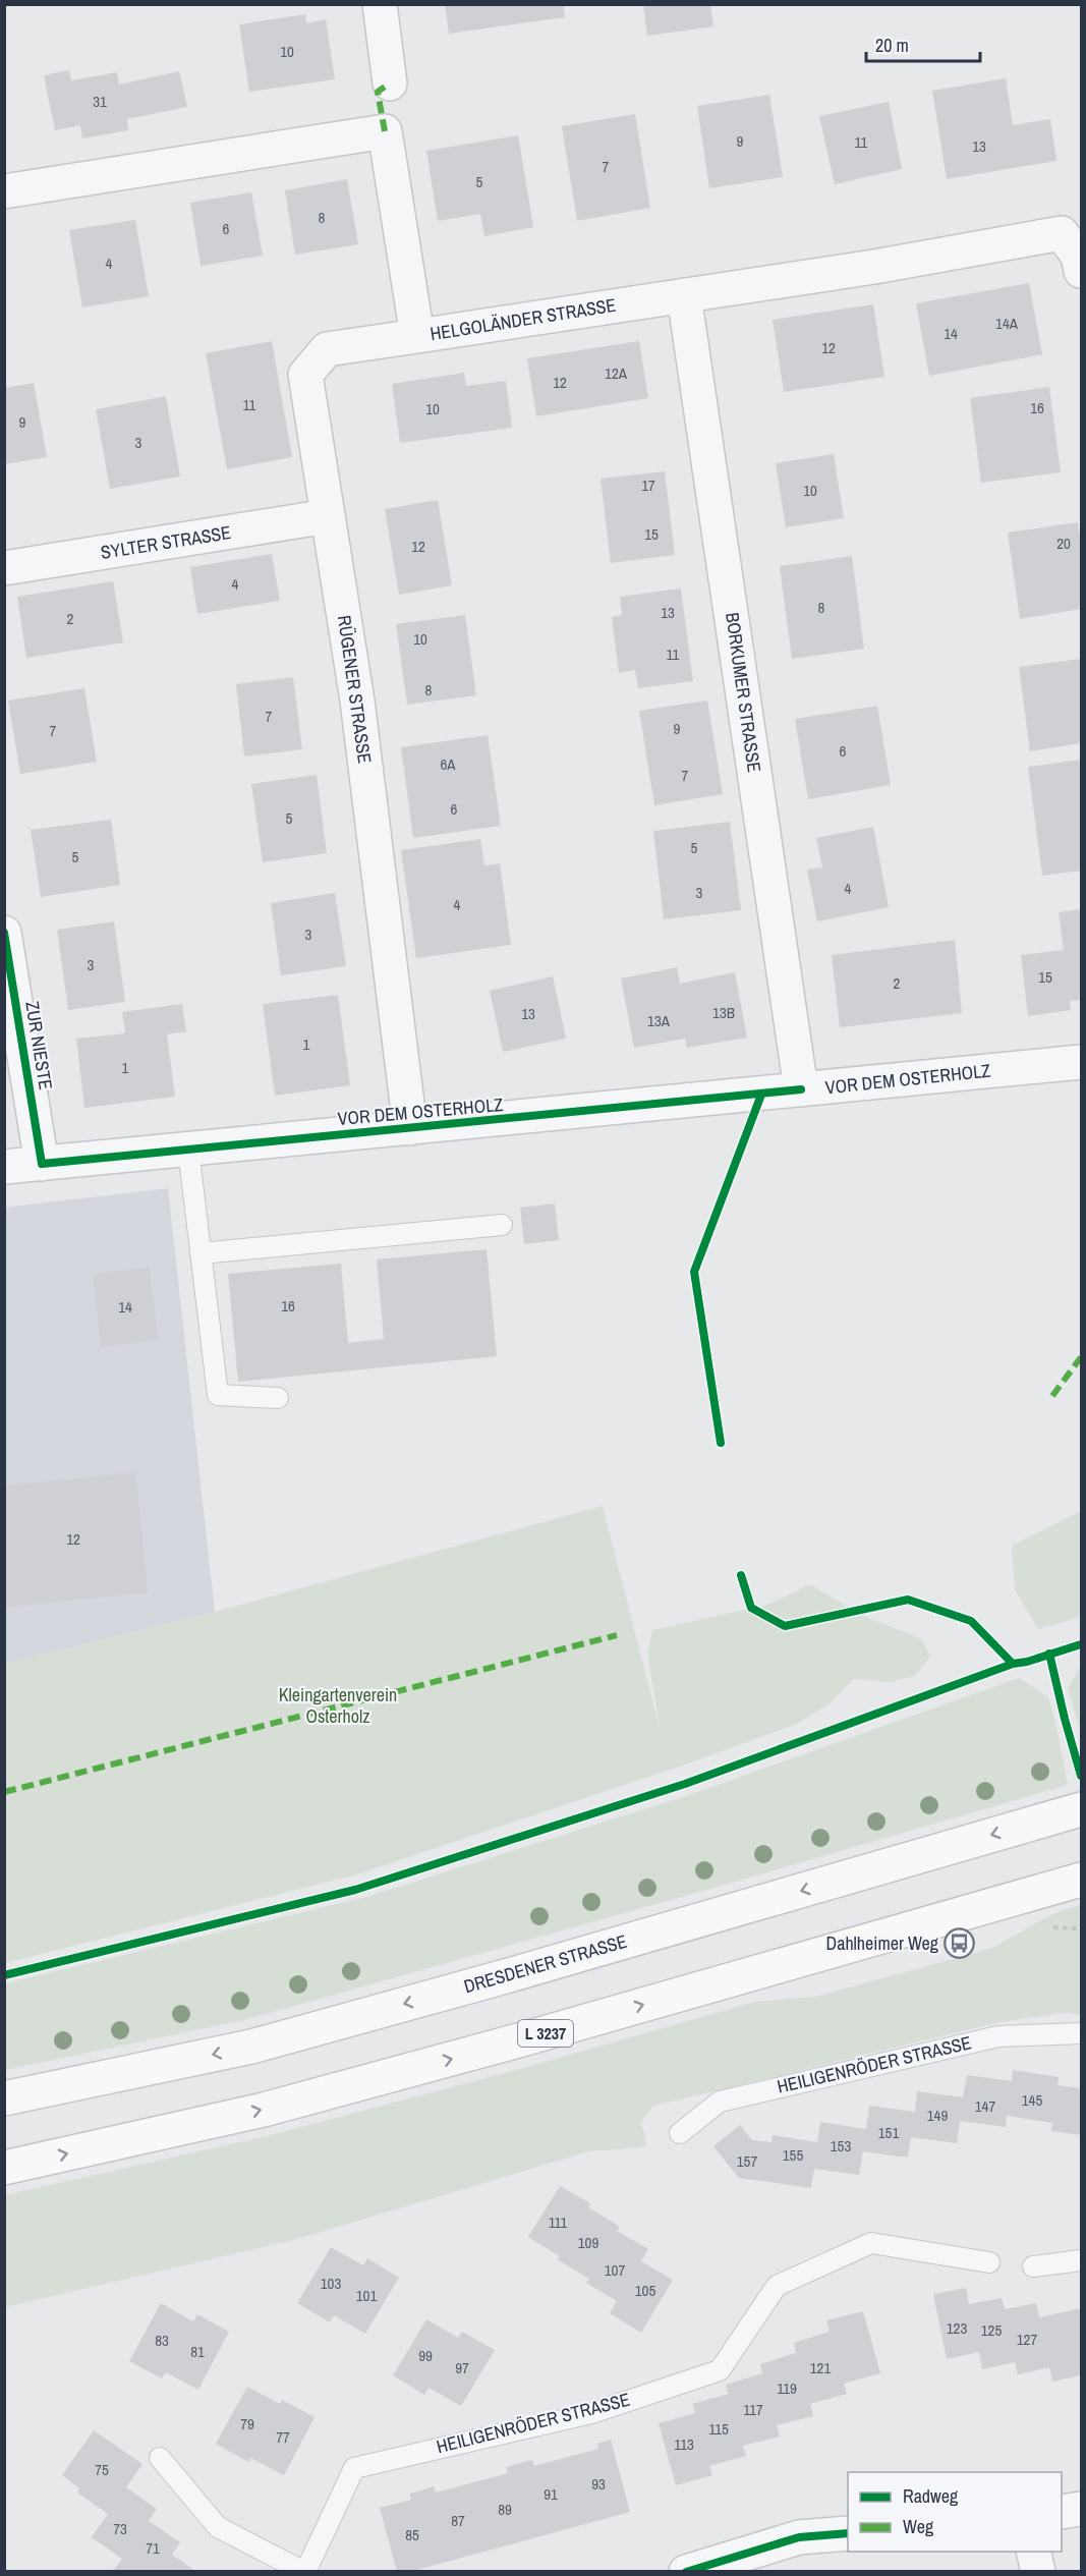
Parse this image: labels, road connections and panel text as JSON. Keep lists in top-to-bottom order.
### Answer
{
  "streets": {
    "main road": ["DRESDENER STRASSE", "L 3237"],
    "street": [
      "HELGOLÄNDER STRASSE",
      "SYLTER STRASSE",
      "RÜGENER STRASSE",
      "BORKUMER STRASSE",
      "ZUR NIESTE",
      "VOR DEM OSTERHOLZ"
    ],
    "lane": ["HEILIGENRÖDER STRASSE"]
  },
  "crossings": [
    ["HELGOLÄNDER STRASSE", "RÜGENER STRASSE"],
    ["HELGOLÄNDER STRASSE", "BORKUMER STRASSE"],
    ["SYLTER STRASSE", "RÜGENER STRASSE"],
    ["RÜGENER STRASSE", "VOR DEM OSTERHOLZ"],
    ["BORKUMER STRASSE", "VOR DEM OSTERHOLZ"],
    ["ZUR NIESTE", "VOR DEM OSTERHOLZ"]
  ],
  "parks": ["Kleingartenverein Osterholz"],
  "places": {
    "bus stop": ["Dahlheimer Weg"]
  },
  "house_numbers": [
    "10",
    "31",
    "9",
    "11",
    "13",
    "7",
    "5",
    "8",
    "6",
    "4",
    "14A",
    "14",
    "12",
    "12A",
    "12",
    "11",
    "16",
    "10",
    "9",
    "3",
    "17",
    "10",
    "15",
    "20",
    "12",
    "4",
    "8",
    "13",
    "2",
    "10",
    "11",
    "8",
    "7",
    "9",
    "7",
    "6",
    "6A",
    "7",
    "6",
    "5",
    "5",
    "5",
    "4",
    "3",
    "4",
    "3",
    "3",
    "15",
    "2",
    "13B",
    "13",
    "13A",
    "1",
    "1",
    "16",
    "14",
    "12",
    "145",
    "147",
    "149",
    "151",
    "153",
    "155",
    "157",
    "111",
    "109",
    "107",
    "103",
    "105",
    "101",
    "123",
    "125",
    "127",
    "83",
    "81",
    "99",
    "97",
    "121",
    "119",
    "117",
    "79",
    "115",
    "77",
    "113",
    "75",
    "93",
    "91",
    "89",
    "87",
    "73",
    "85",
    "71"
  ],
  "legend": ["Radweg", "Weg"],
  "scale_bar": "20 m"
}
